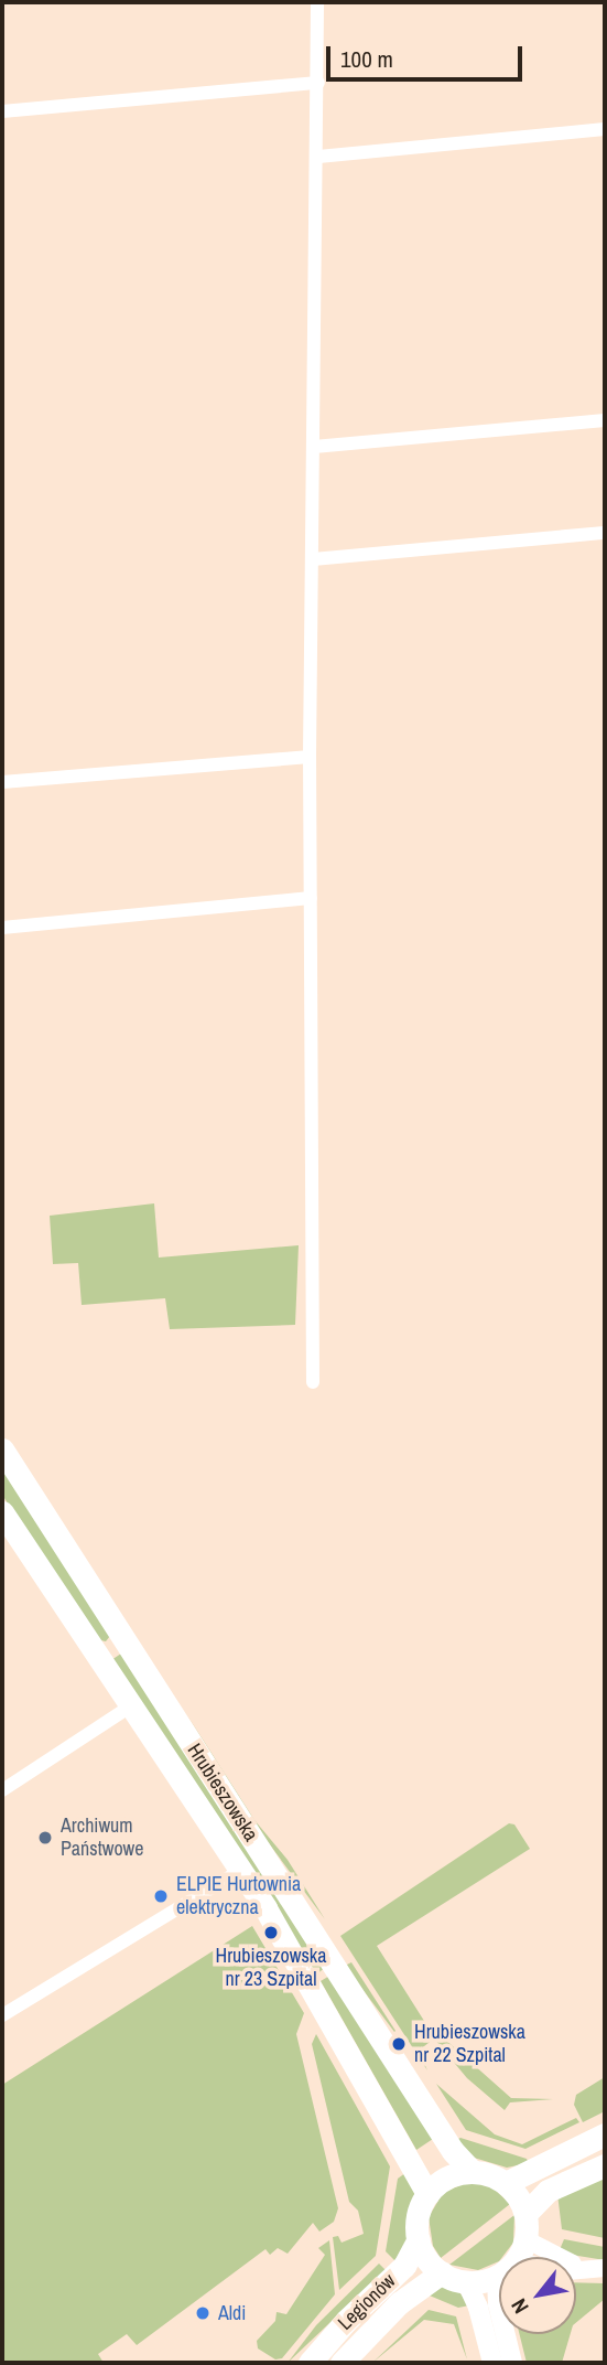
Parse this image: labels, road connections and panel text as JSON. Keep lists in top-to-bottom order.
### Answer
{
  "streets": {
    "main road": ["Hrubieszowska", "Legionów"]
  },
  "places": [
    "Archiwum Państwowe",
    "ELPIE Hurtownia elektryczna",
    "Hrubieszowska nr 23 Szpital",
    "Hrubieszowska nr 22 Szpital",
    "Aldi"
  ],
  "scale_bar": "100 m",
  "north": "bottom left"
}
